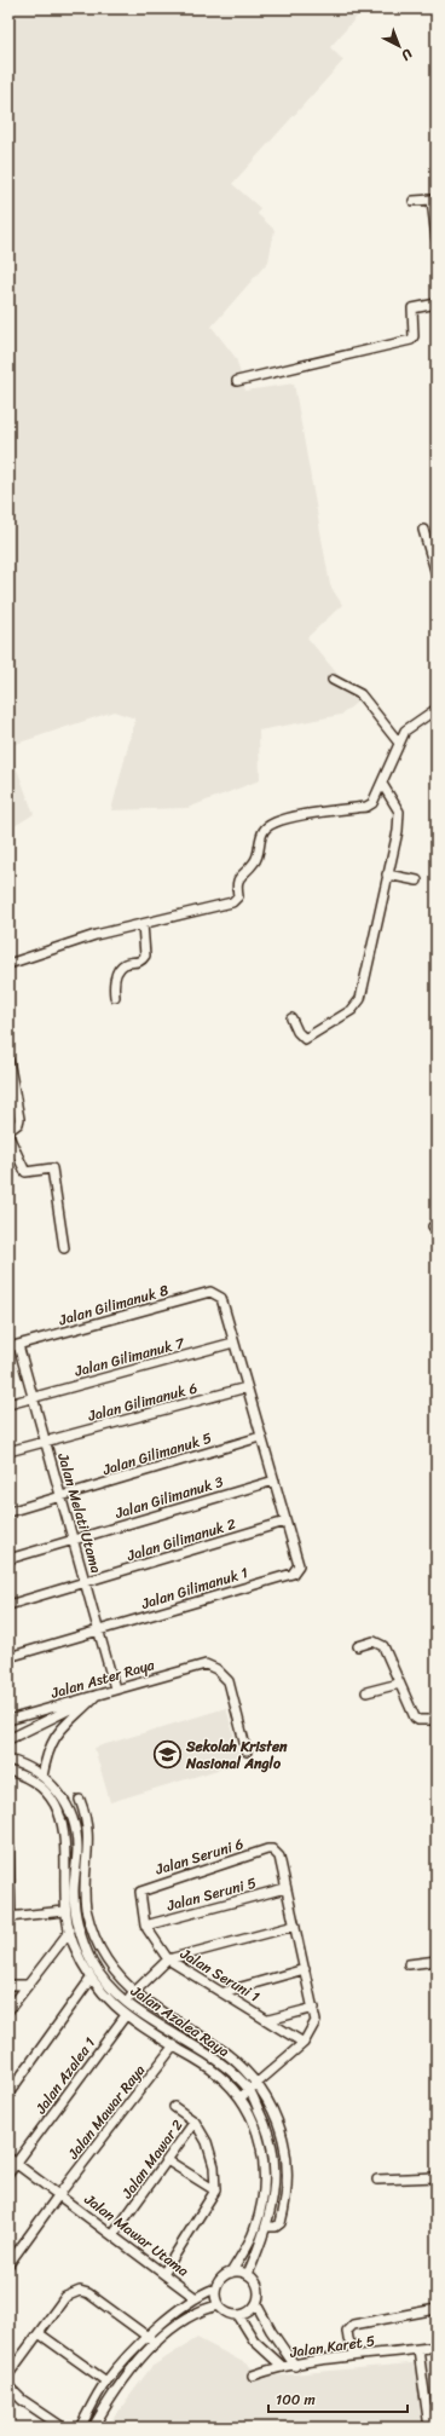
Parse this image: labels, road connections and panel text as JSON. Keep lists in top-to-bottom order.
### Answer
{
  "streets": {
    "street": [
      "Jalan Gilimanuk 8",
      "Jalan Gilimanuk 7",
      "Jalan Gilimanuk 6",
      "Jalan Gilimanuk 5",
      "Jalan Gilimanuk 3",
      "Jalan Melati Utama",
      "Jalan Gilimanuk 2",
      "Jalan Gilimanuk 1",
      "Jalan Aster Raya",
      "Jalan Seruni 6",
      "Jalan Seruni 5",
      "Jalan Seruni 1",
      "Jalan Azalea Raya",
      "Jalan Azalea 1",
      "Jalan Mawar Raya",
      "Jalan Mawar 2",
      "Jalan Mawar Utama",
      "Jalan Karet 5"
    ]
  },
  "crossings": [
    ["Jalan Gilimanuk 8", "Jalan Gilimanuk 7"],
    ["Jalan Gilimanuk 8", "Jalan Melati Utama"],
    ["Jalan Gilimanuk 7", "Jalan Melati Utama"],
    ["Jalan Gilimanuk 6", "Jalan Melati Utama"],
    ["Jalan Gilimanuk 5", "Jalan Melati Utama"],
    ["Jalan Gilimanuk 3", "Jalan Melati Utama"],
    ["Jalan Melati Utama", "Jalan Gilimanuk 2"],
    ["Jalan Melati Utama", "Jalan Gilimanuk 1"],
    ["Jalan Melati Utama", "Jalan Aster Raya"],
    ["Jalan Gilimanuk 2", "Jalan Gilimanuk 1"],
    ["Jalan Seruni 6", "Jalan Seruni 5"],
    ["Jalan Seruni 6", "Jalan Seruni 1"],
    ["Jalan Seruni 5", "Jalan Seruni 1"],
    ["Jalan Azalea Raya", "Jalan Azalea 1"],
    ["Jalan Azalea Raya", "Jalan Mawar Raya"],
    ["Jalan Azalea 1", "Jalan Mawar Utama"],
    ["Jalan Mawar Raya", "Jalan Mawar Utama"],
    ["Jalan Mawar 2", "Jalan Mawar Utama"]
  ],
  "places": {
    "school or university": ["Sekolah Kristen Nasional Anglo"]
  },
  "scale_bar": "100 m",
  "north": "bottom right"
}
